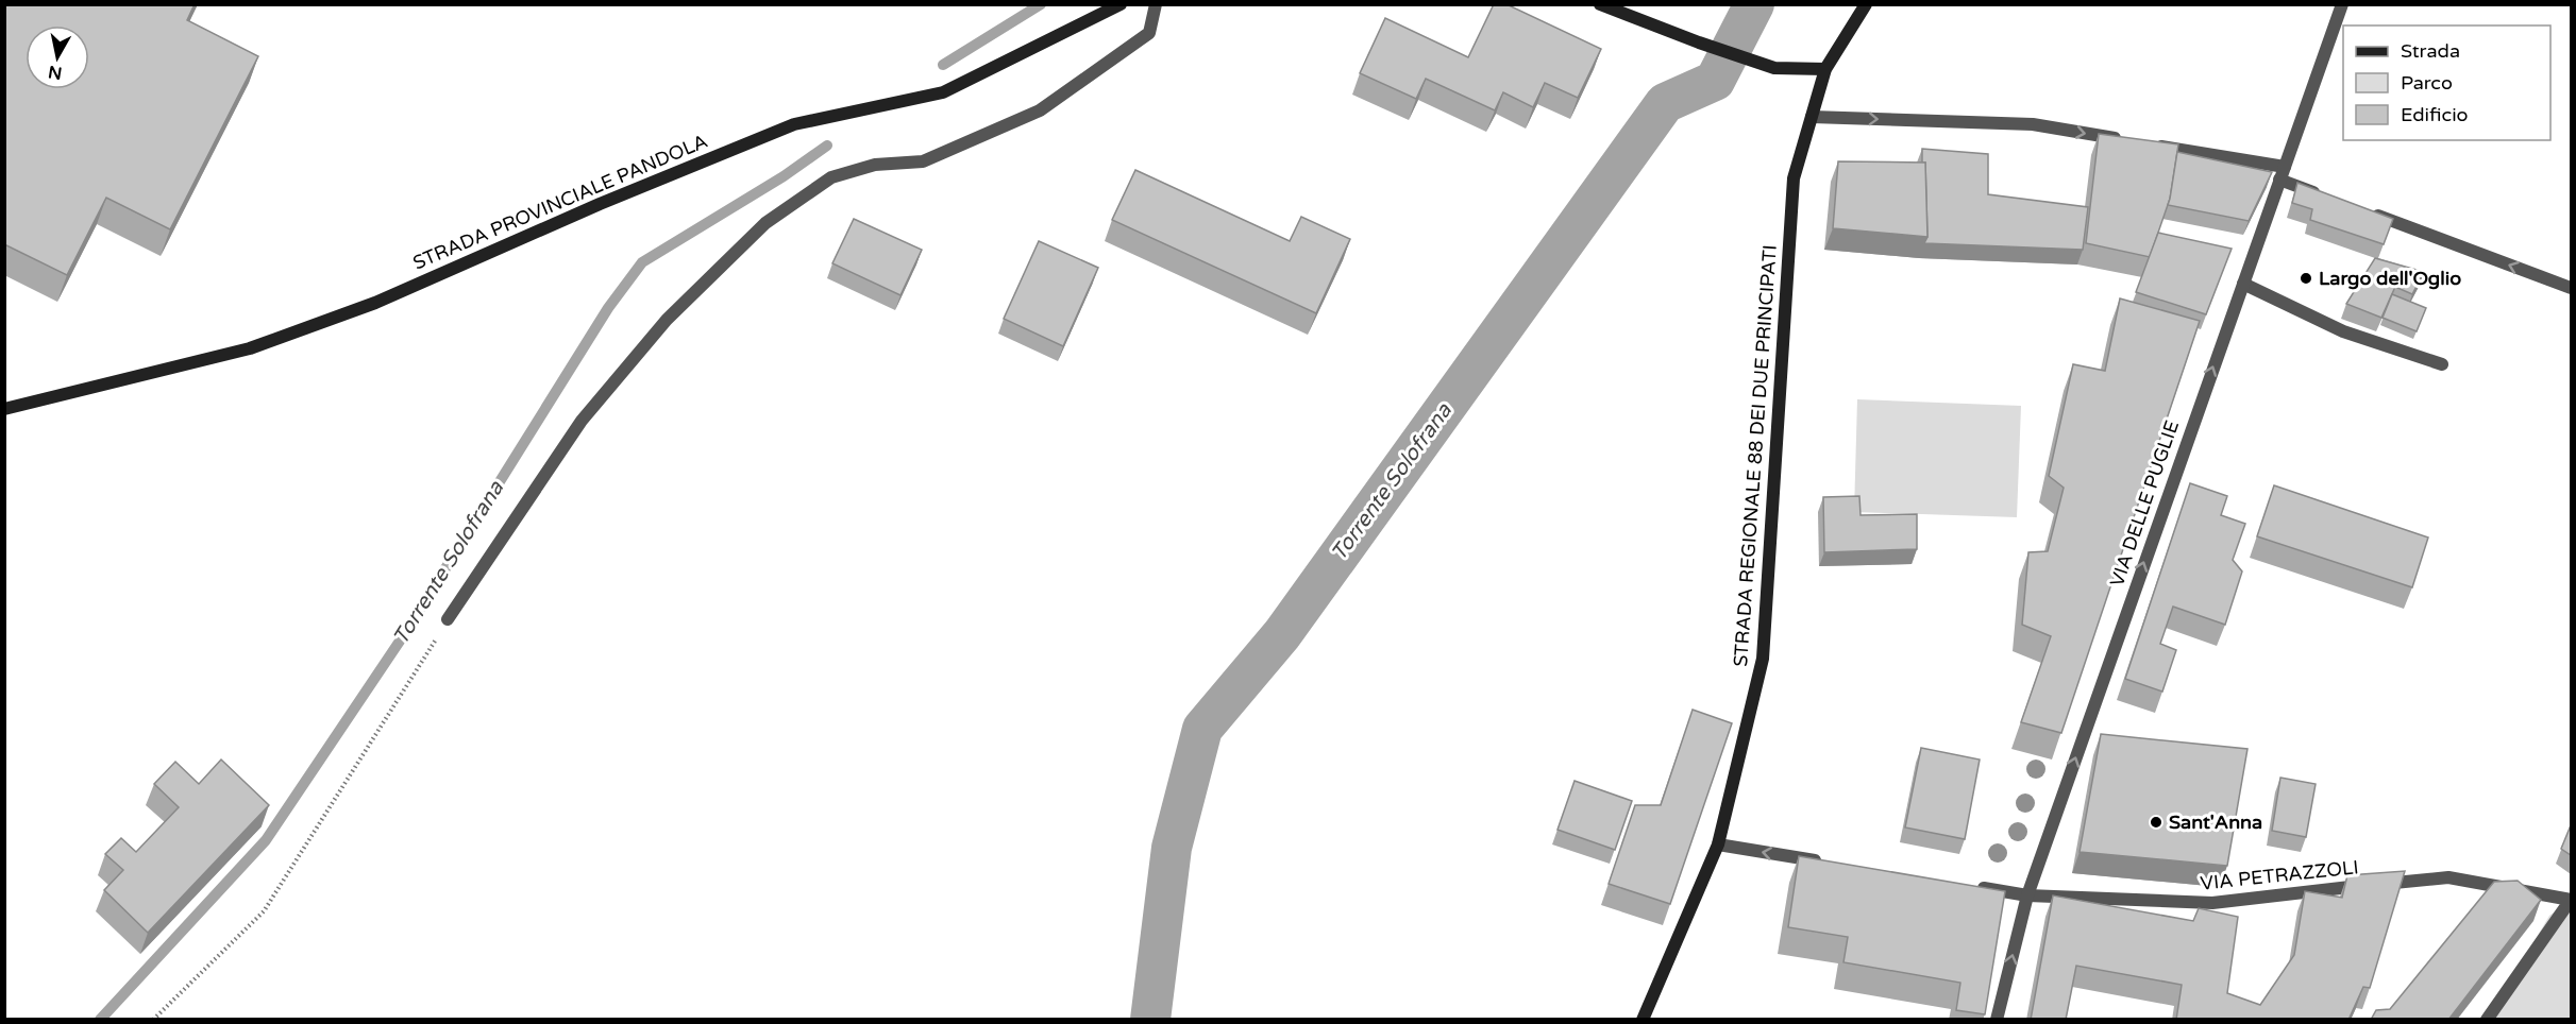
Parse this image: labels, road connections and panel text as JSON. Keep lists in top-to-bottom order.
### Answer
{
  "streets": {
    "street": [
      "STRADA PROVINCIALE PANDOLA",
      "STRADA REGIONALE 88 DEI DUE PRINCIPATI",
      "VIA DELLE PUGLIE",
      "VIA PETRAZZOLI"
    ]
  },
  "crossings": [
    ["VIA DELLE PUGLIE", "VIA PETRAZZOLI"]
  ],
  "one_way": ["VIA DELLE PUGLIE"],
  "water": ["Torrente Solofrana"],
  "places": ["Largo dell'Oglio", "Sant'Anna"],
  "legend": ["Strada", "Parco", "Edificio"],
  "north": "bottom"
}
